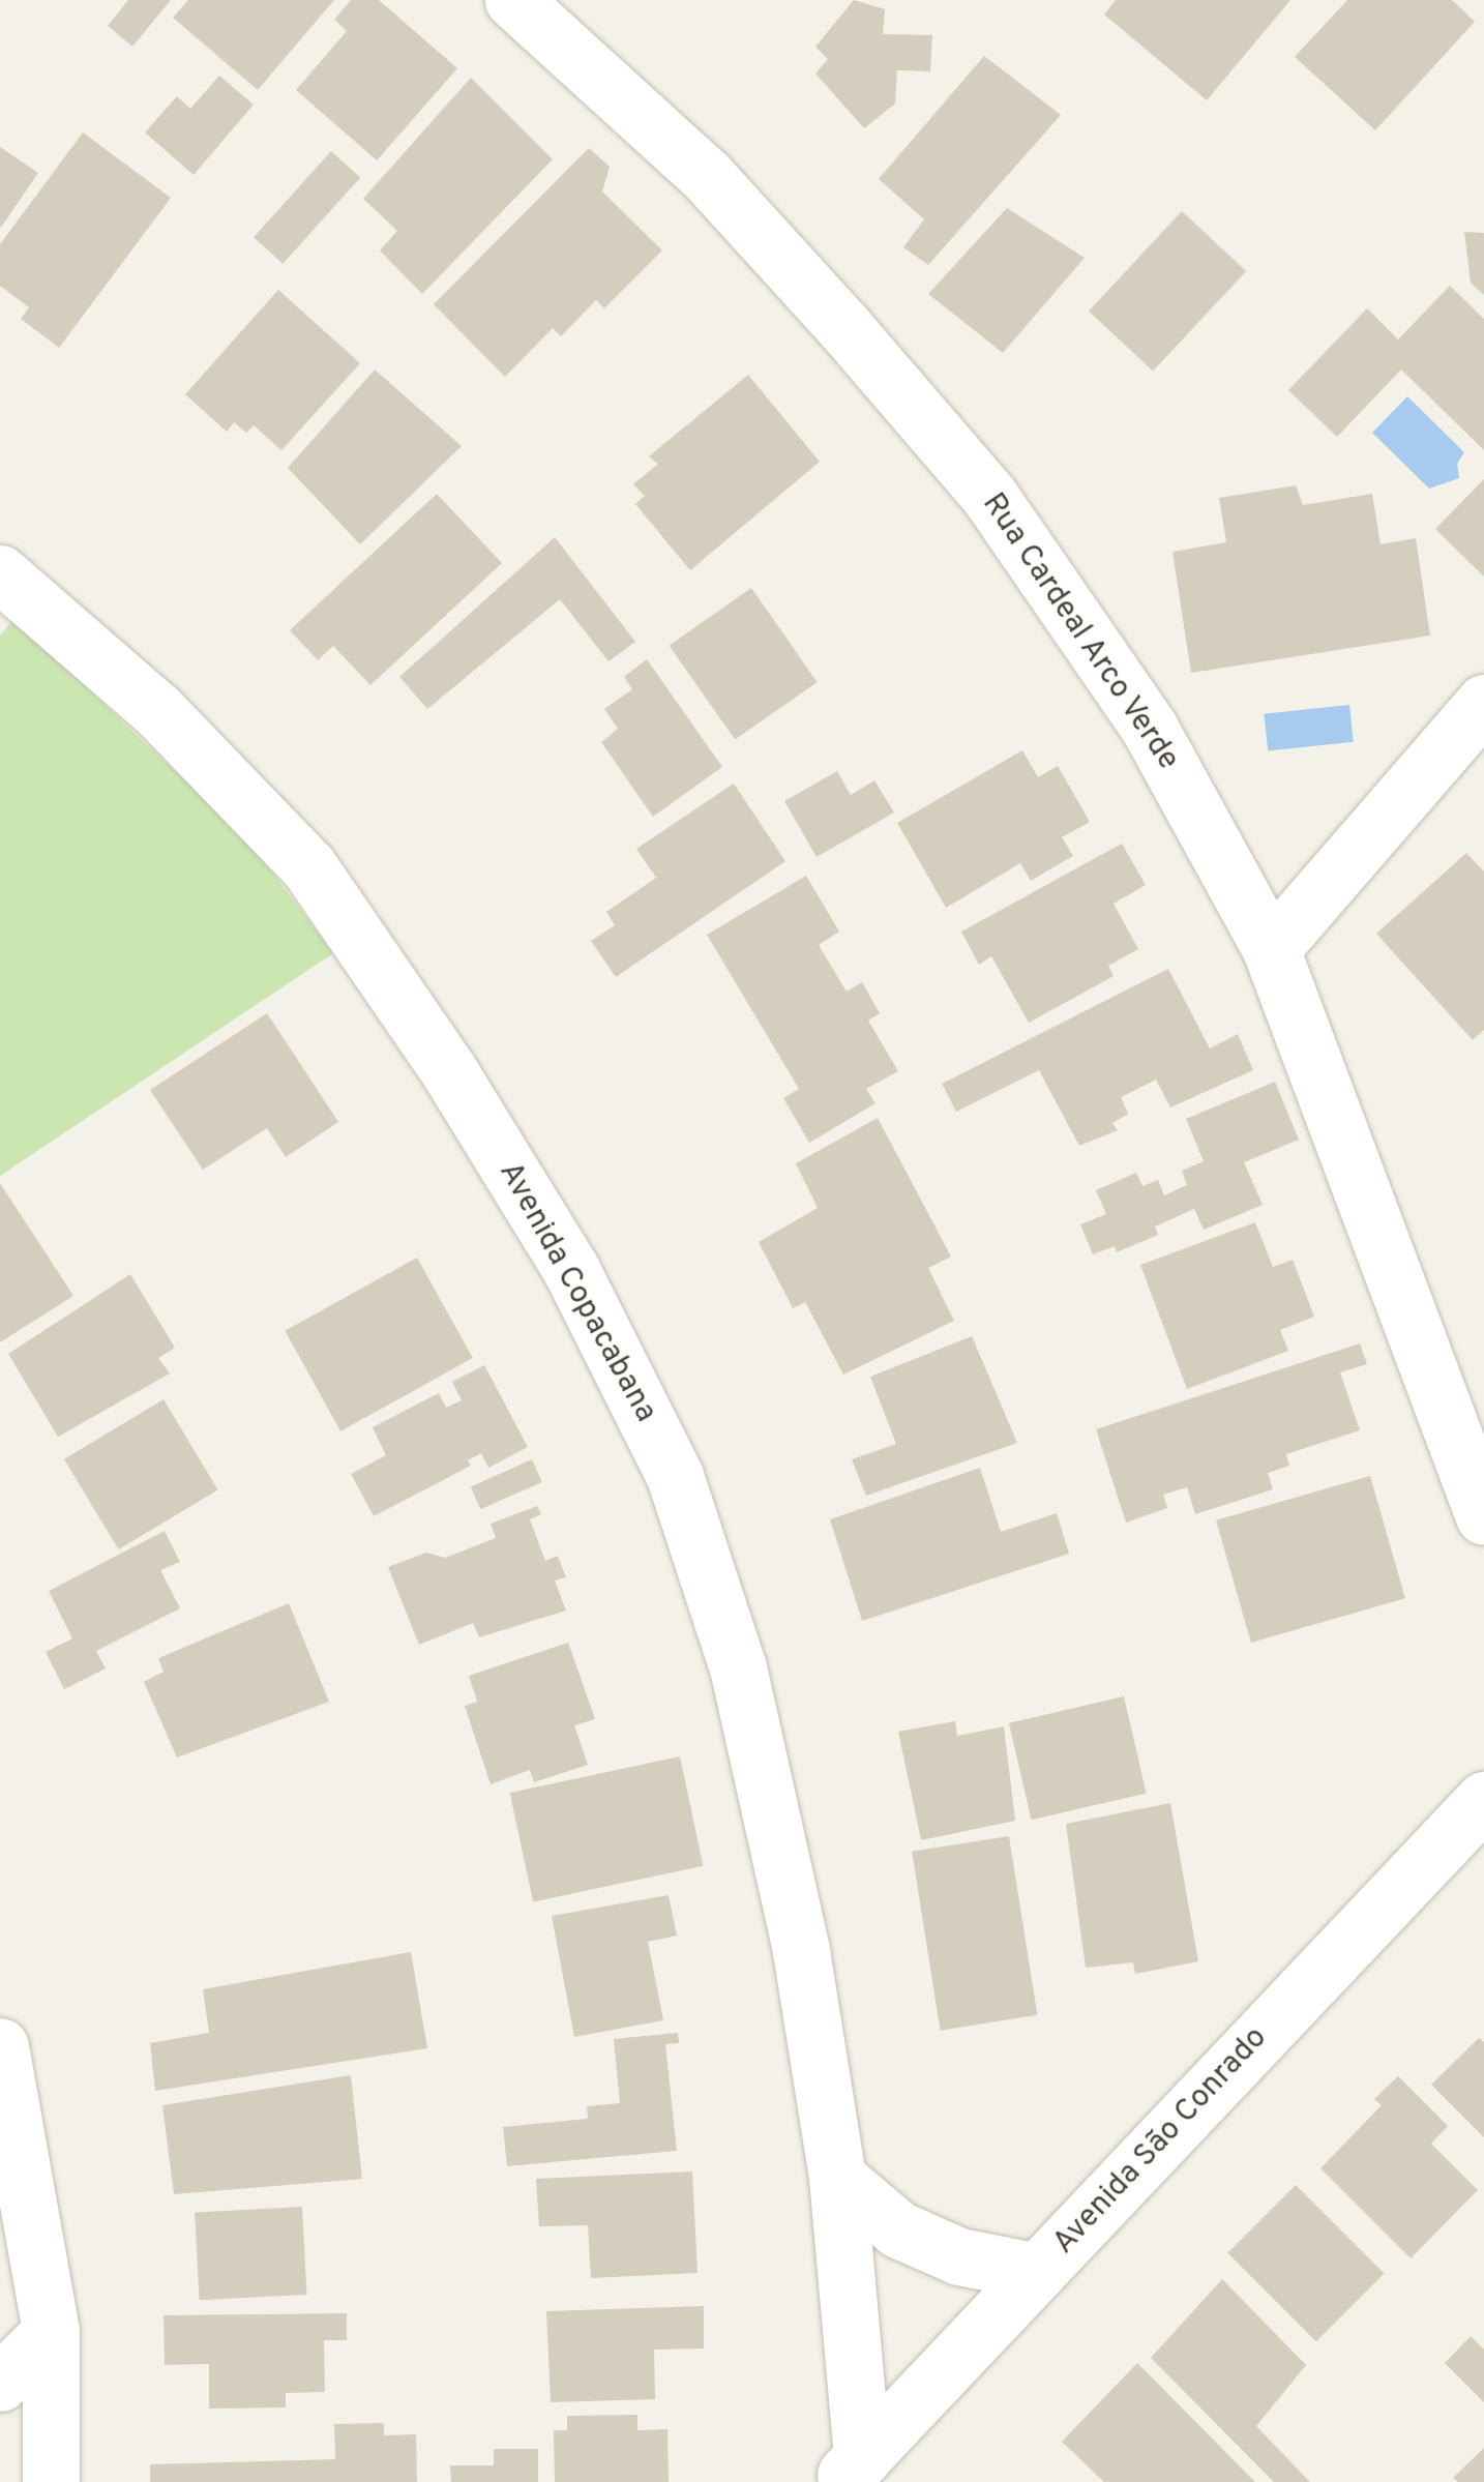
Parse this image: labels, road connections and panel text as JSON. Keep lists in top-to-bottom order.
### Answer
{
  "streets": {
    "street": ["Rua Cardeal Arco Verde", "Avenida Copacabana", "Avenida São Conrado"]
  },
  "crossings": [
    ["Avenida Copacabana", "Avenida São Conrado"]
  ]
}
